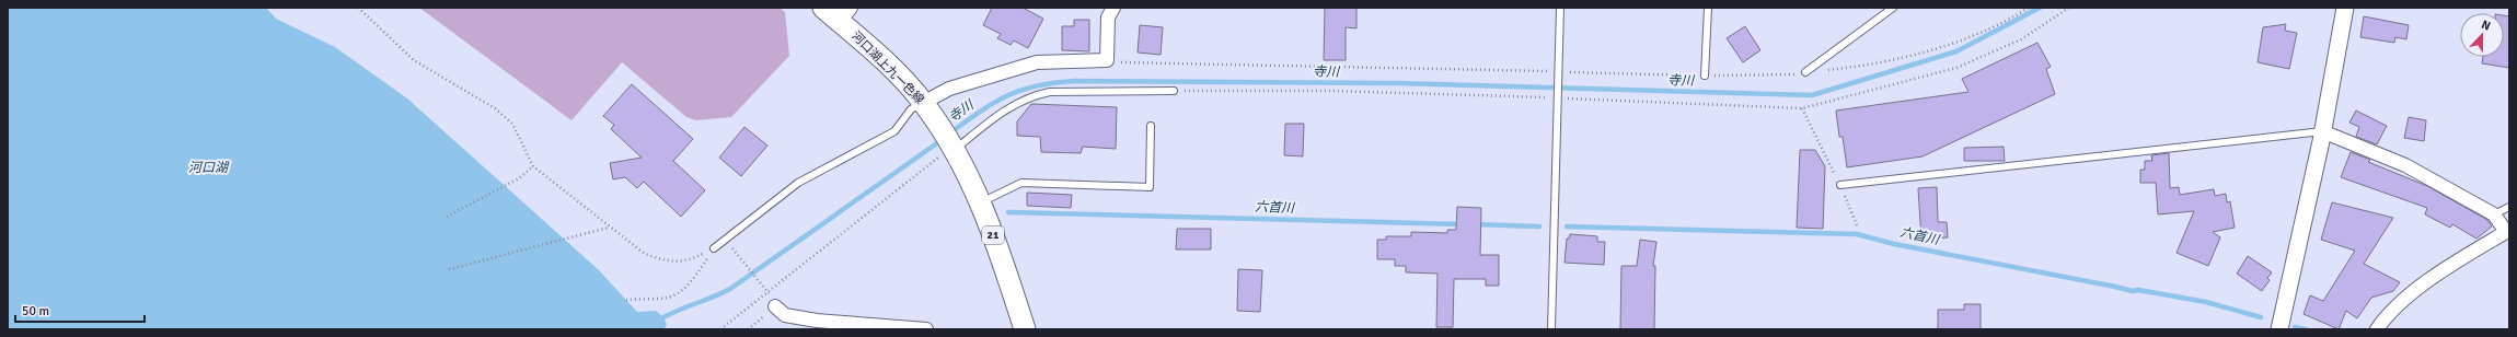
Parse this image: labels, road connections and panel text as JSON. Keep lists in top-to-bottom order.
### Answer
{
  "streets": {
    "main road": ["河口湖上九一色線", "21"]
  },
  "water": ["寺川", "河口湖", "六首川"],
  "scale_bar": "50 m",
  "north": "top"
}
